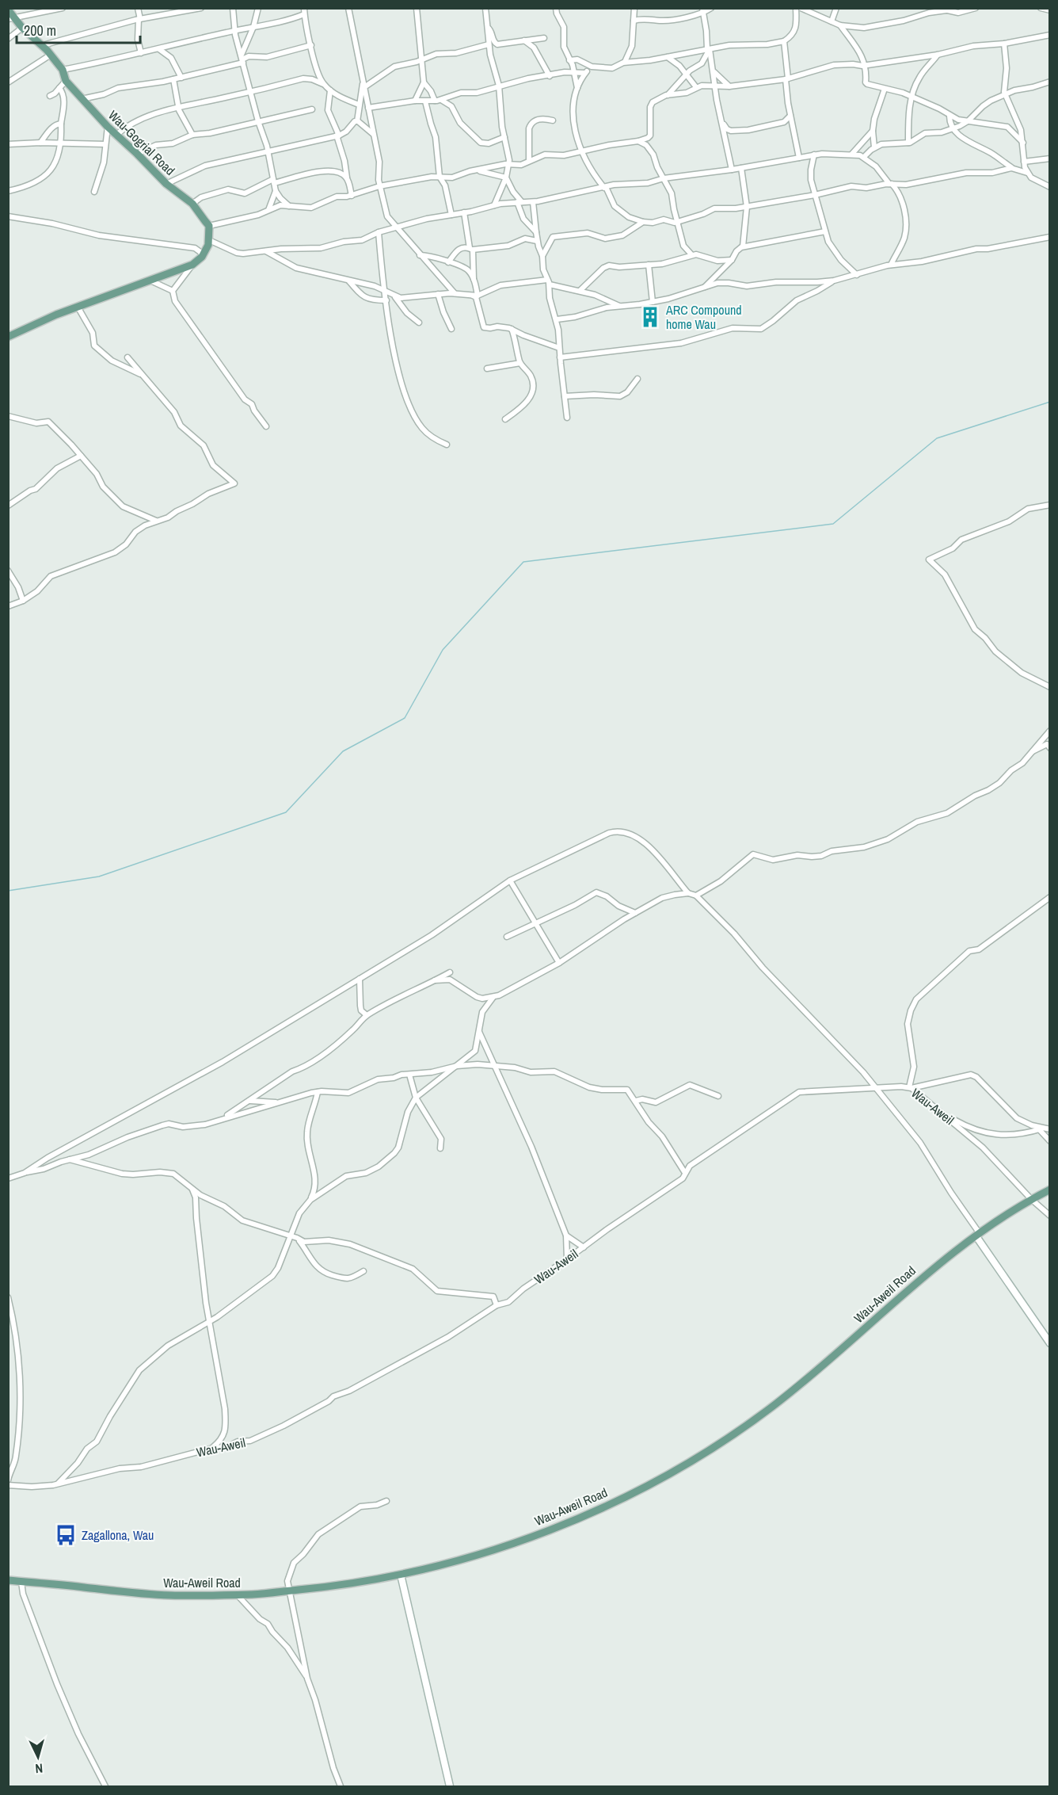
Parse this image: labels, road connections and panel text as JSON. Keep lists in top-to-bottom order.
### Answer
{
  "streets": {
    "main road": ["Wau-Gogrial Road", "Wau-Aweil Road"],
    "street": ["Wau-Aweil"]
  },
  "crossings": [
    ["Wau-Aweil", "Wau-Aweil Road"]
  ],
  "places": {
    "building": ["ARC Compound home Wau"],
    "bus stop": ["Zagallona, Wau"]
  },
  "scale_bar": "200 m",
  "north": "bottom"
}
